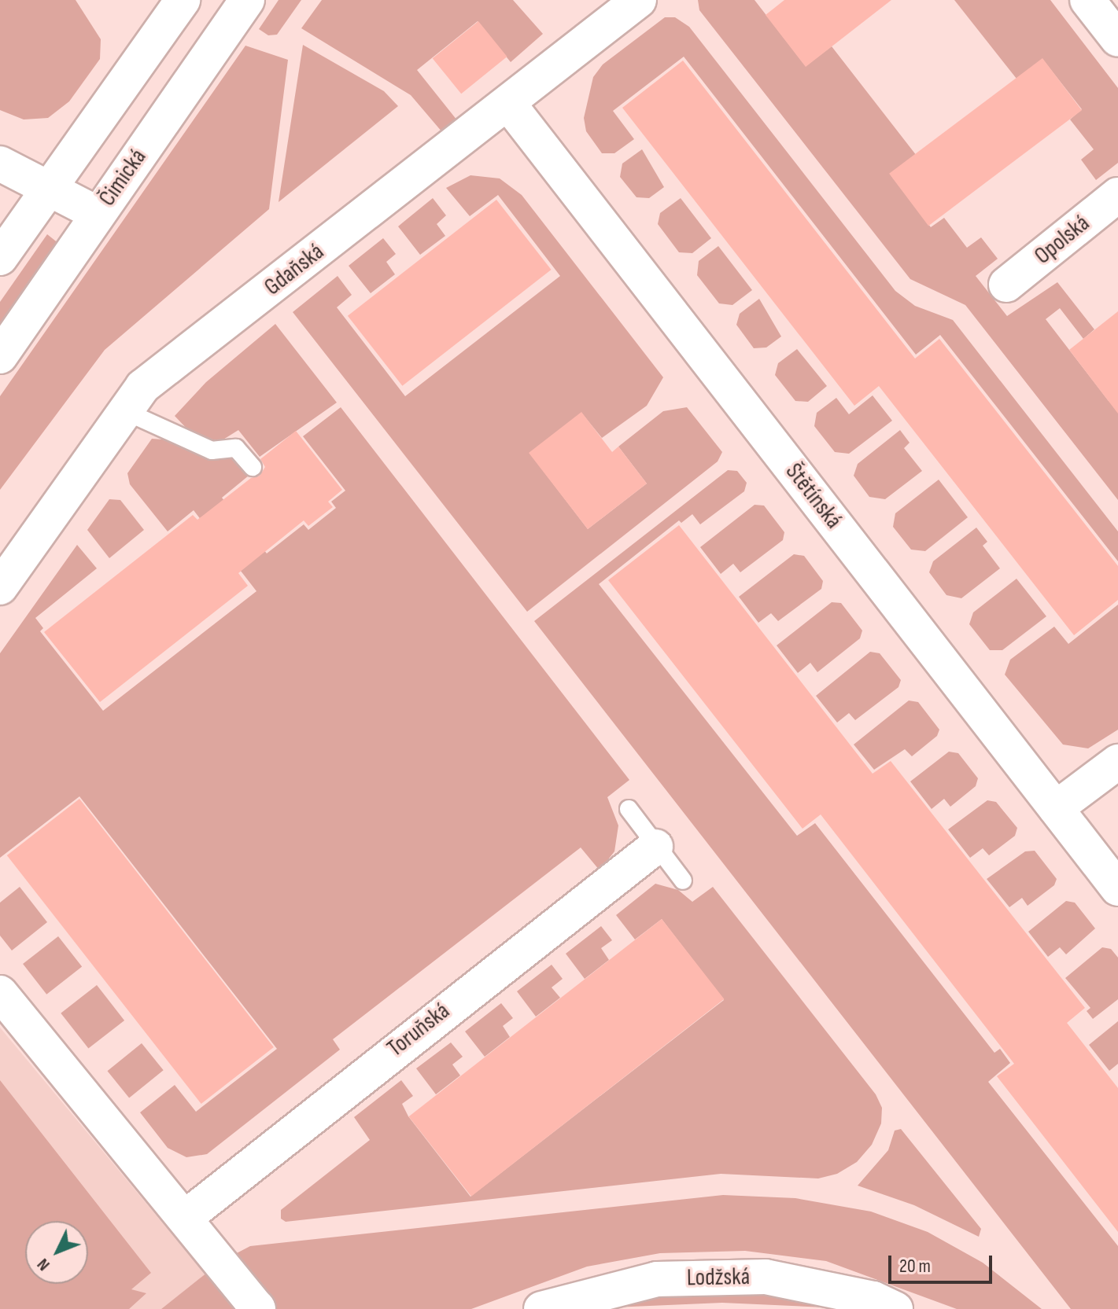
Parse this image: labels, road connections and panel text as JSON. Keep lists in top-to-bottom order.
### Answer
{
  "streets": {
    "street": [
      "Čimická",
      "Opolská",
      "Gdaňská",
      "Štětínská",
      "Toruňská",
      "Lodžská"
    ]
  },
  "crossings": [
    ["Gdaňská", "Štětínská"]
  ],
  "scale_bar": "20 m",
  "north": "bottom left"
}
